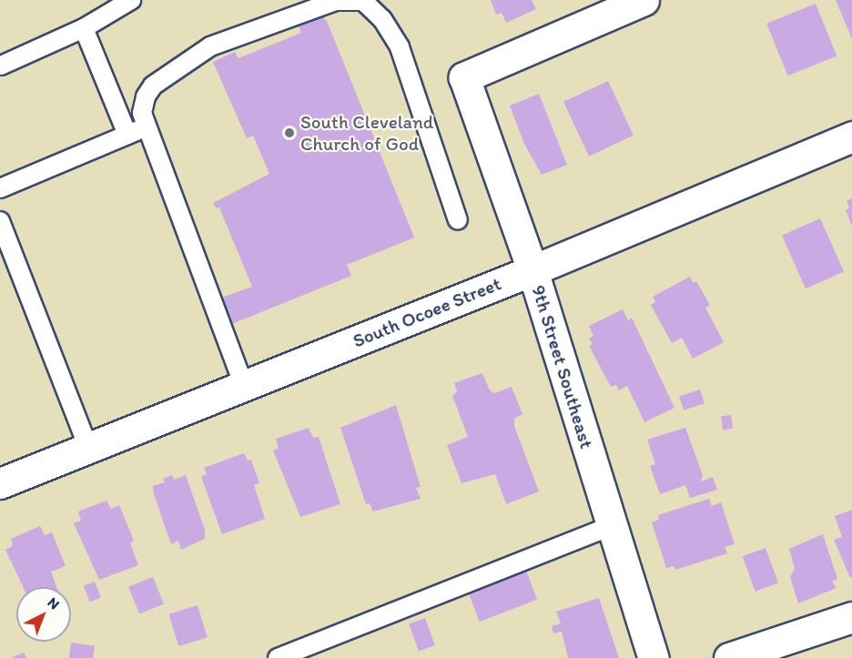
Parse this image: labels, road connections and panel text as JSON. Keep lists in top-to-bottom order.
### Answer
{
  "streets": {
    "street": ["South Ocoee Street", "9th Street Southeast"]
  },
  "crossings": [
    ["South Ocoee Street", "9th Street Southeast"]
  ],
  "places": ["South Cleveland Church of God"],
  "north": "top right"
}
